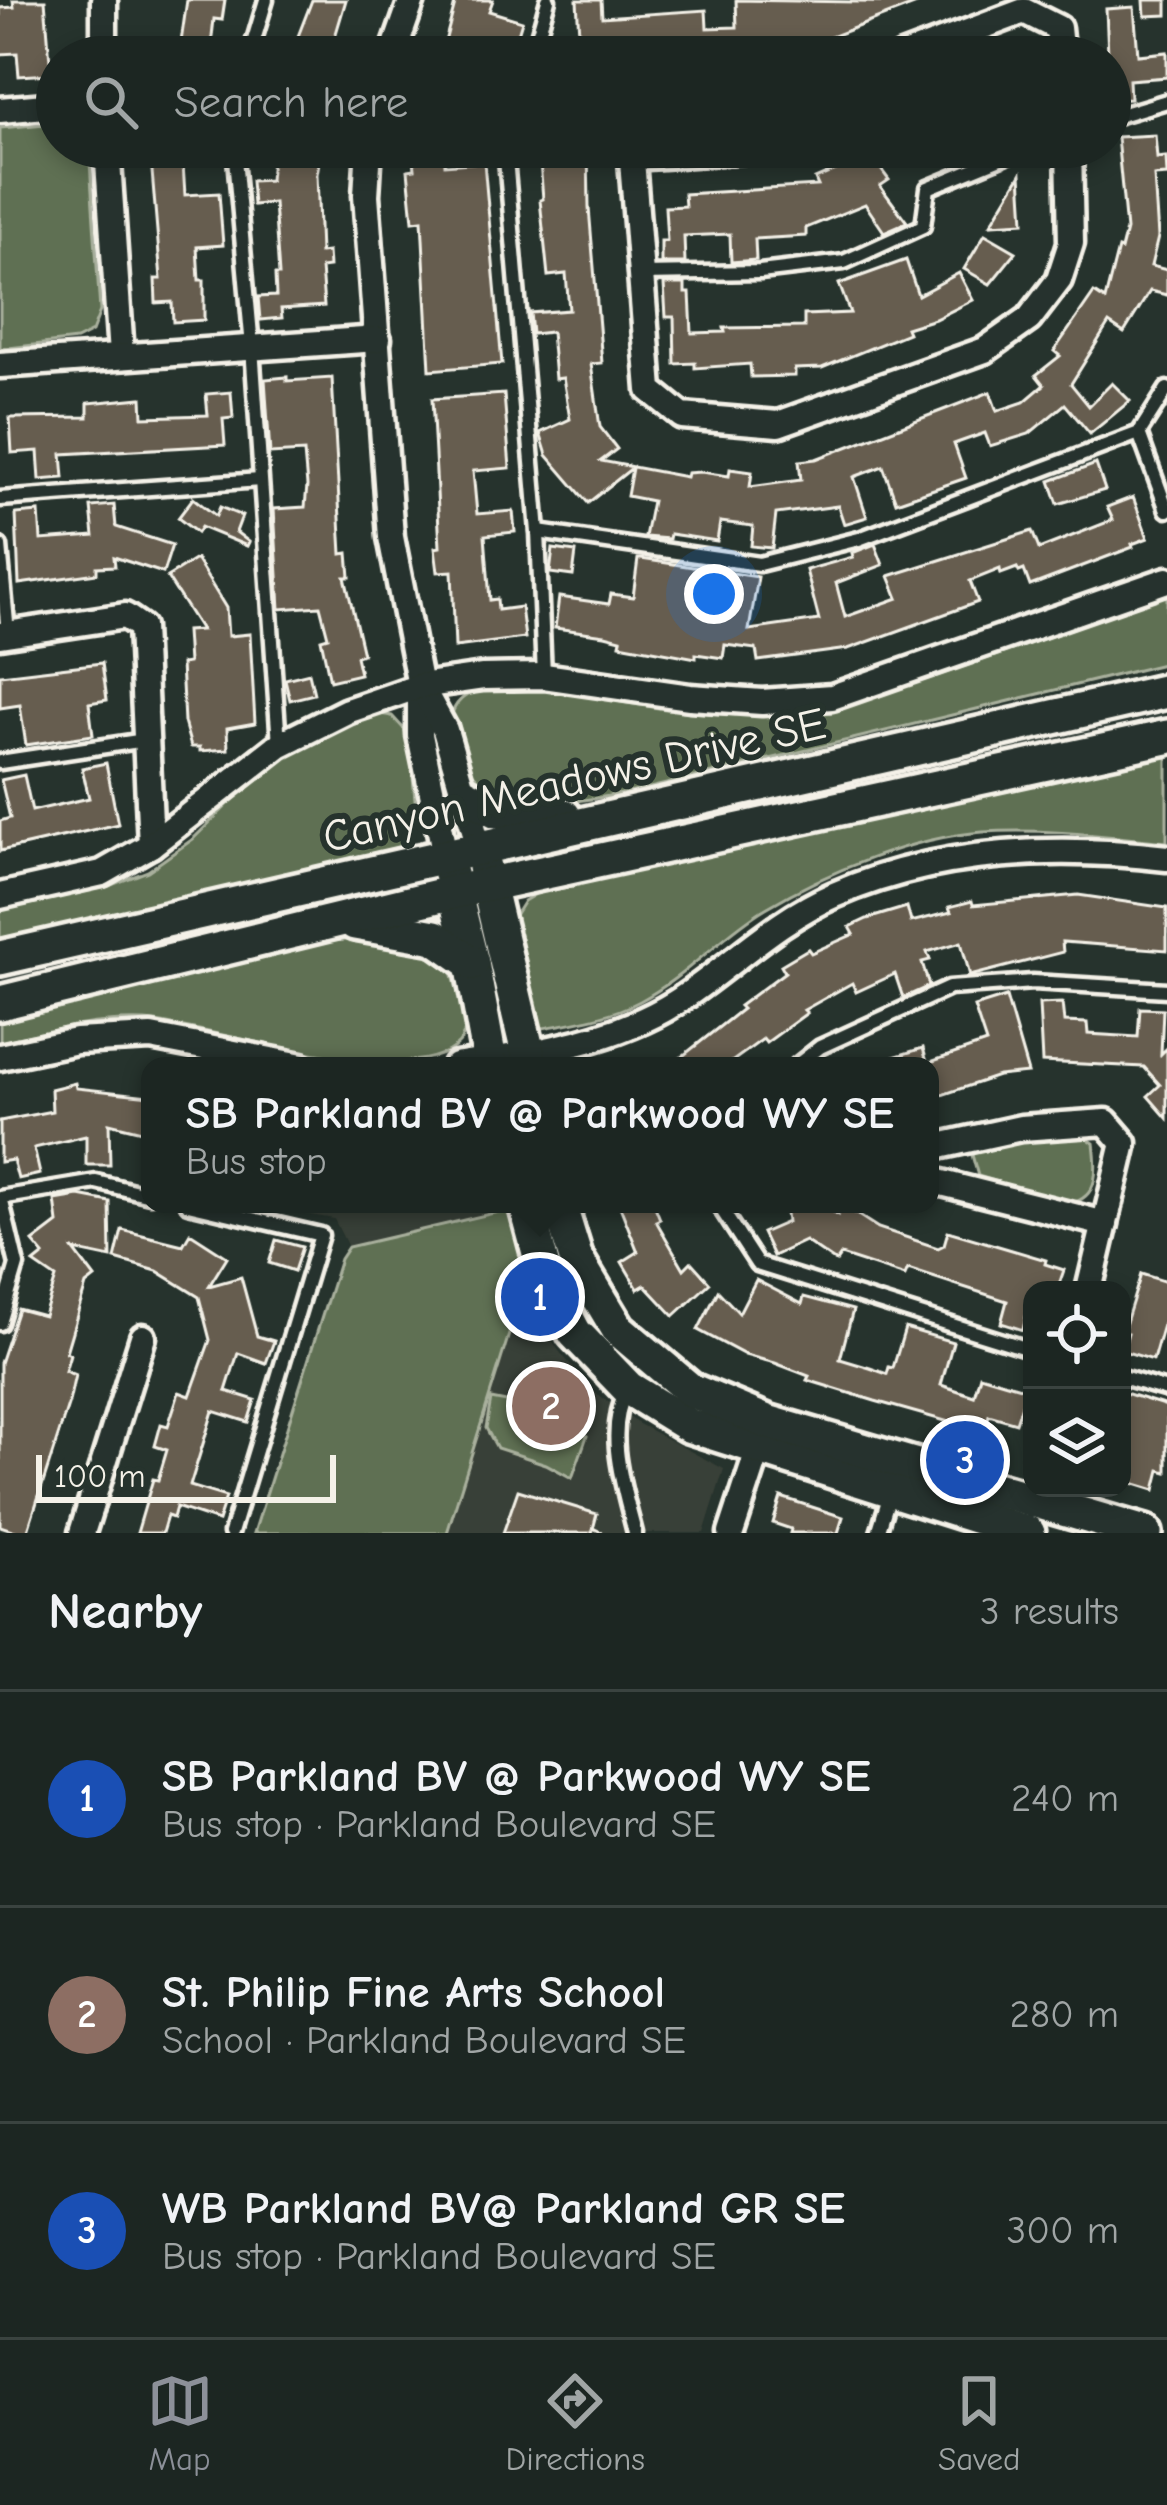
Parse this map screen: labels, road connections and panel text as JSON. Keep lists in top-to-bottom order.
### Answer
{
  "streets": {
    "main road": ["Canyon Meadows Drive SE"]
  },
  "scale_bar": "100 m",
  "page": {
    "search": "Search here",
    "popup": ["SB Parkland BV @ Parkwood WY SE", "Bus stop"],
    "pins": ["1", "2", "3"],
    "scale": "100 m",
    "heading": ["Nearby", "3 results"],
    "list": [
      {
        "mark": "1",
        "name": "SB Parkland BV @ Parkwood WY SE",
        "note": "Bus stop · Parkland Boulevard SE",
        "value": "240 m"
      },
      {
        "mark": "2",
        "name": "St. Philip Fine Arts School",
        "note": "School · Parkland Boulevard SE",
        "value": "280 m"
      },
      {
        "mark": "3",
        "name": "WB Parkland BV@ Parkland GR SE",
        "note": "Bus stop · Parkland Boulevard SE",
        "value": "300 m"
      }
    ],
    "nav": ["Map", "Directions", "Saved"]
  }
}
